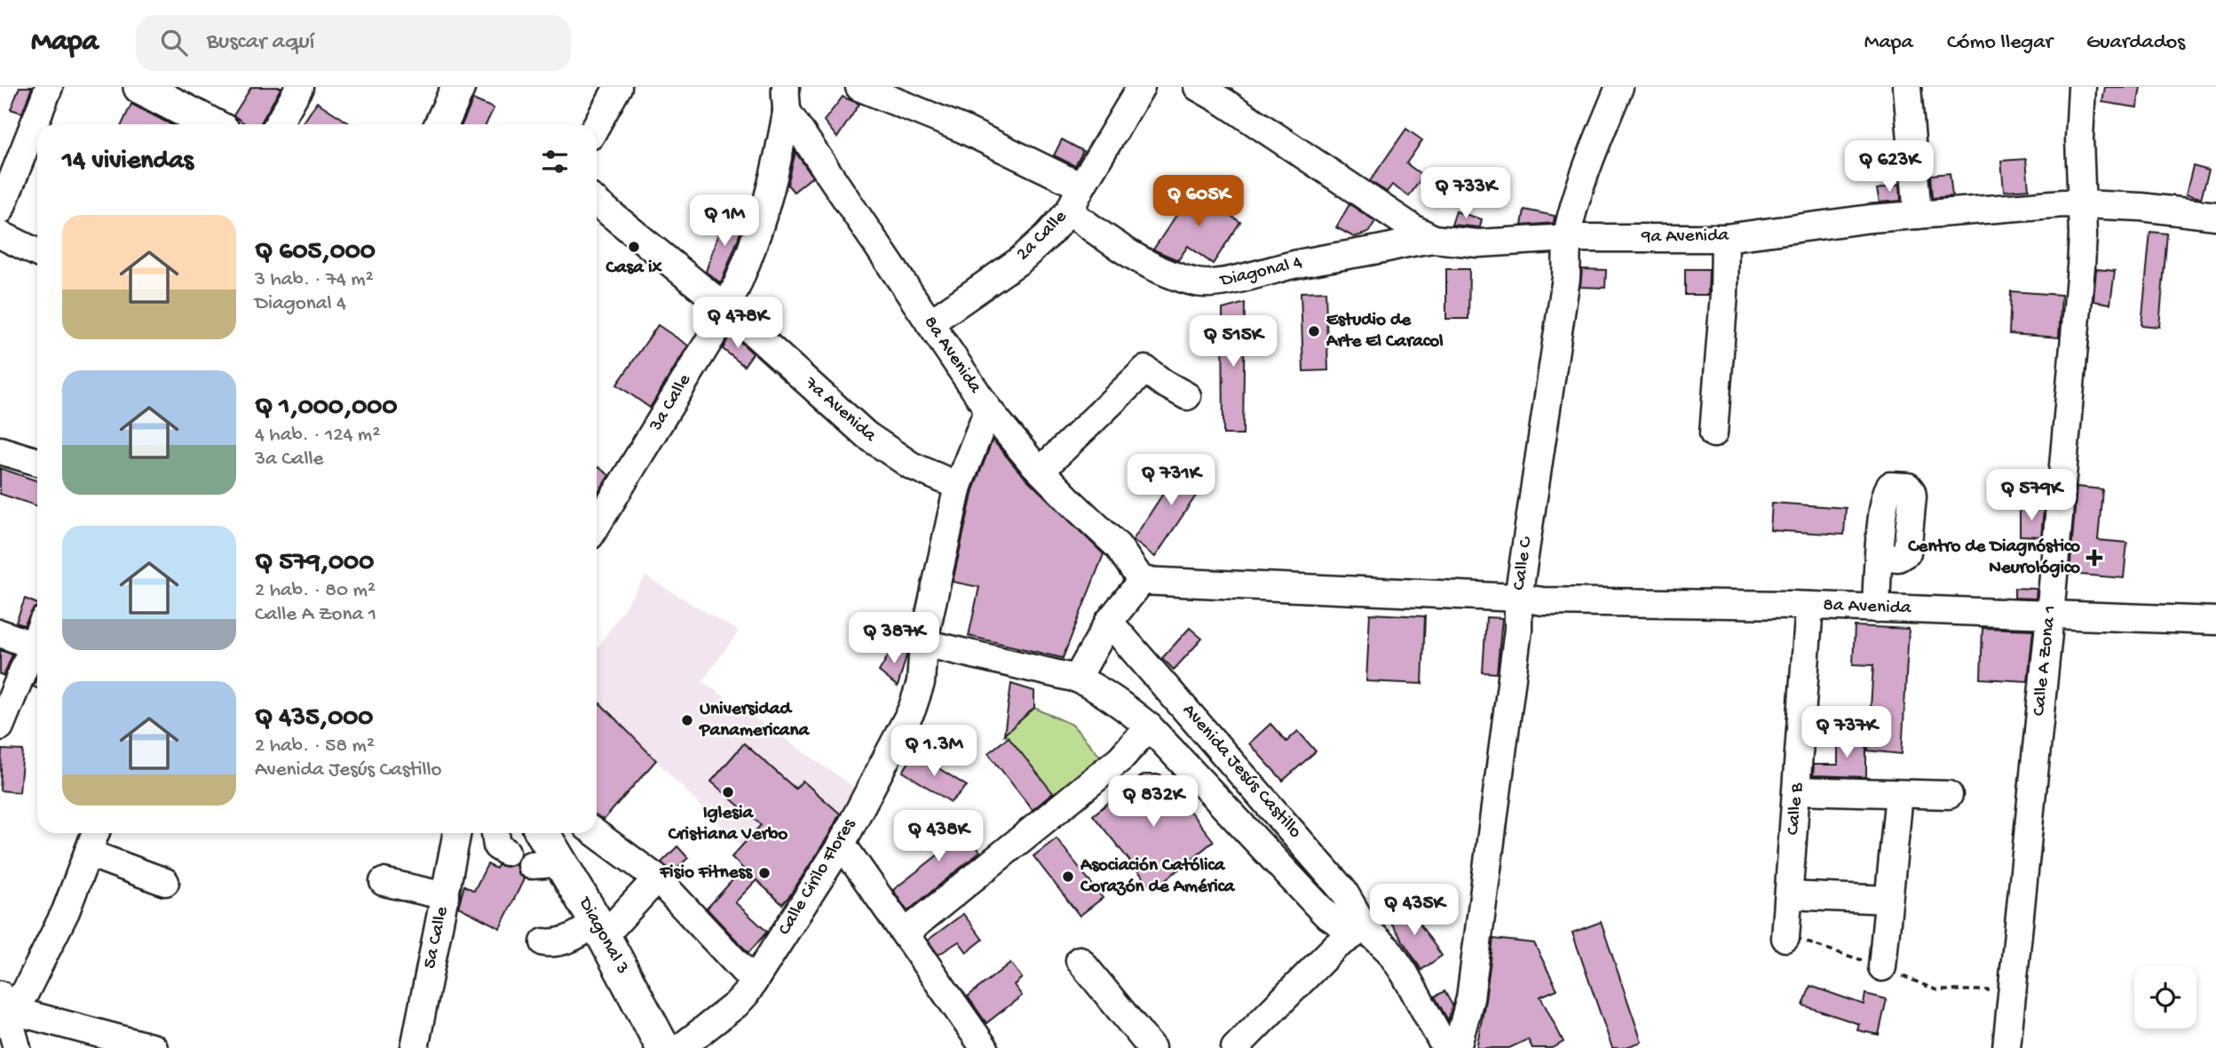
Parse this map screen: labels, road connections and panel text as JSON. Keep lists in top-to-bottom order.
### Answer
{
  "streets": {
    "main road": ["Diagonal 3"],
    "street": [
      "2a Calle",
      "9a Avenida",
      "Diagonal 4",
      "8a Avenida",
      "3a Calle",
      "7a Avenida",
      "Calle C",
      "Calle A Zona 1",
      "Avenida Jesús Castillo",
      "Calle B",
      "Calle Cirilo Flores",
      "5a Calle"
    ]
  },
  "crossings": [
    ["2a Calle", "Diagonal 4"],
    ["2a Calle", "8a Avenida"],
    ["9a Avenida", "Diagonal 4"],
    ["9a Avenida", "Calle C"],
    ["9a Avenida", "Calle A Zona 1"],
    ["8a Avenida", "3a Calle"],
    ["8a Avenida", "Calle C"],
    ["8a Avenida", "Calle A Zona 1"],
    ["8a Avenida", "Calle B"],
    ["3a Calle", "7a Avenida"],
    ["Avenida Jesús Castillo", "Calle Cirilo Flores"]
  ],
  "places": {
    "other": [
      "Casa ix",
      "Estudio de Arte El Caracol",
      "Universidad Panamericana",
      "Iglesia Cristiana Verbo",
      "Fisio Fitness",
      "Asociación Católica Corazón de América"
    ],
    "health": ["Centro de Diagnóstico Neurológico"]
  },
  "page": {
    "header": "Mapa",
    "search": "Buscar aquí",
    "nav": ["Mapa", "Cómo llegar", "Guardados"],
    "heading": "14 viviendas",
    "price": [
      "Q 623K",
      "Q 733K",
      "Q 605K",
      "Q 1M",
      "Q 478K",
      "Q 515K",
      "Q 731K",
      "Q 579K",
      "Q 387K",
      "Q 737K",
      "Q 1.3M",
      "Q 832K",
      "Q 438K",
      "Q 435K"
    ],
    "list": [
      {
        "name": "Q 605,000",
        "note": "3 hab. · 74 m² · Diagonal 4"
      },
      {
        "name": "Q 1,000,000",
        "note": "4 hab. · 124 m² · 3a Calle"
      },
      {
        "name": "Q 579,000",
        "note": "2 hab. · 80 m² · Calle A Zona 1"
      },
      {
        "name": "Q 435,000",
        "note": "2 hab. · 58 m² · Avenida Jesús Castillo"
      }
    ]
  }
}
